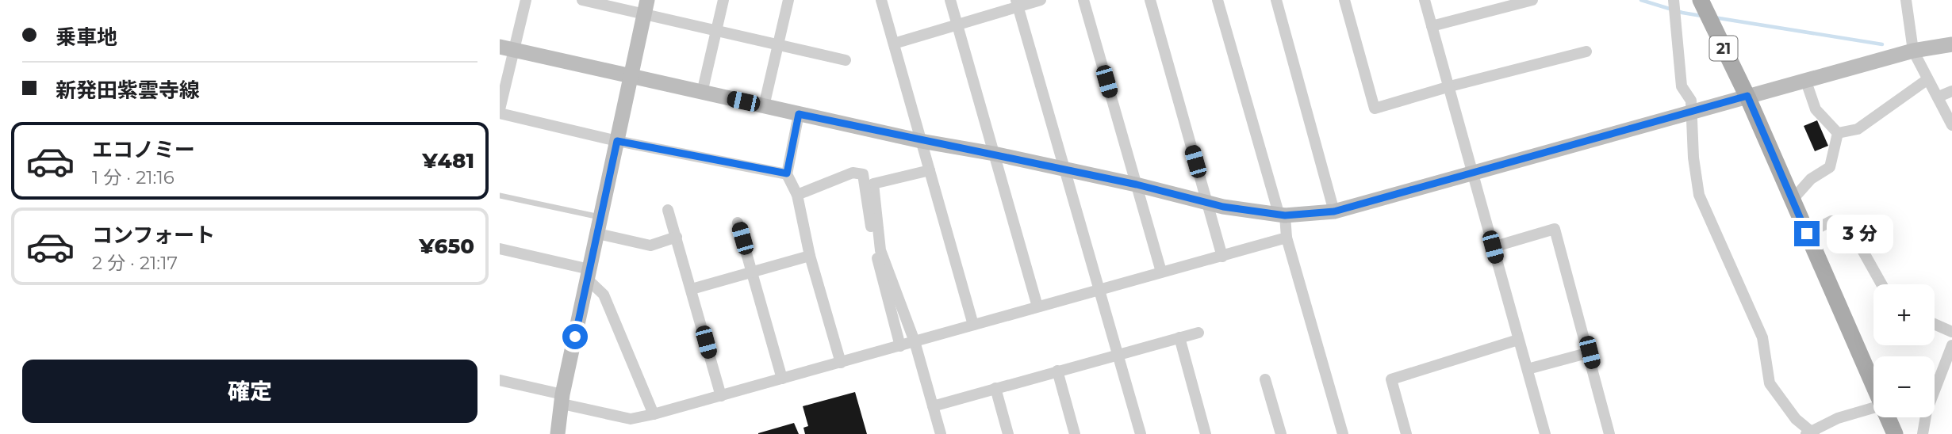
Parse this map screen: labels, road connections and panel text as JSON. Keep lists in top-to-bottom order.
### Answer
{
  "streets": {
    "main road": ["21"]
  },
  "page": {
    "banner": ["乗車地", "新発田紫雲寺線"],
    "list": [
      {
        "name": "エコノミー",
        "note": "1 分 · 21:16",
        "value": "¥481"
      },
      {
        "name": "コンフォート",
        "note": "2 分 · 21:17",
        "value": "¥650"
      }
    ],
    "bubble": "3 分",
    "map_buttons": ["+", "−"],
    "buttons": "確定"
  }
}
